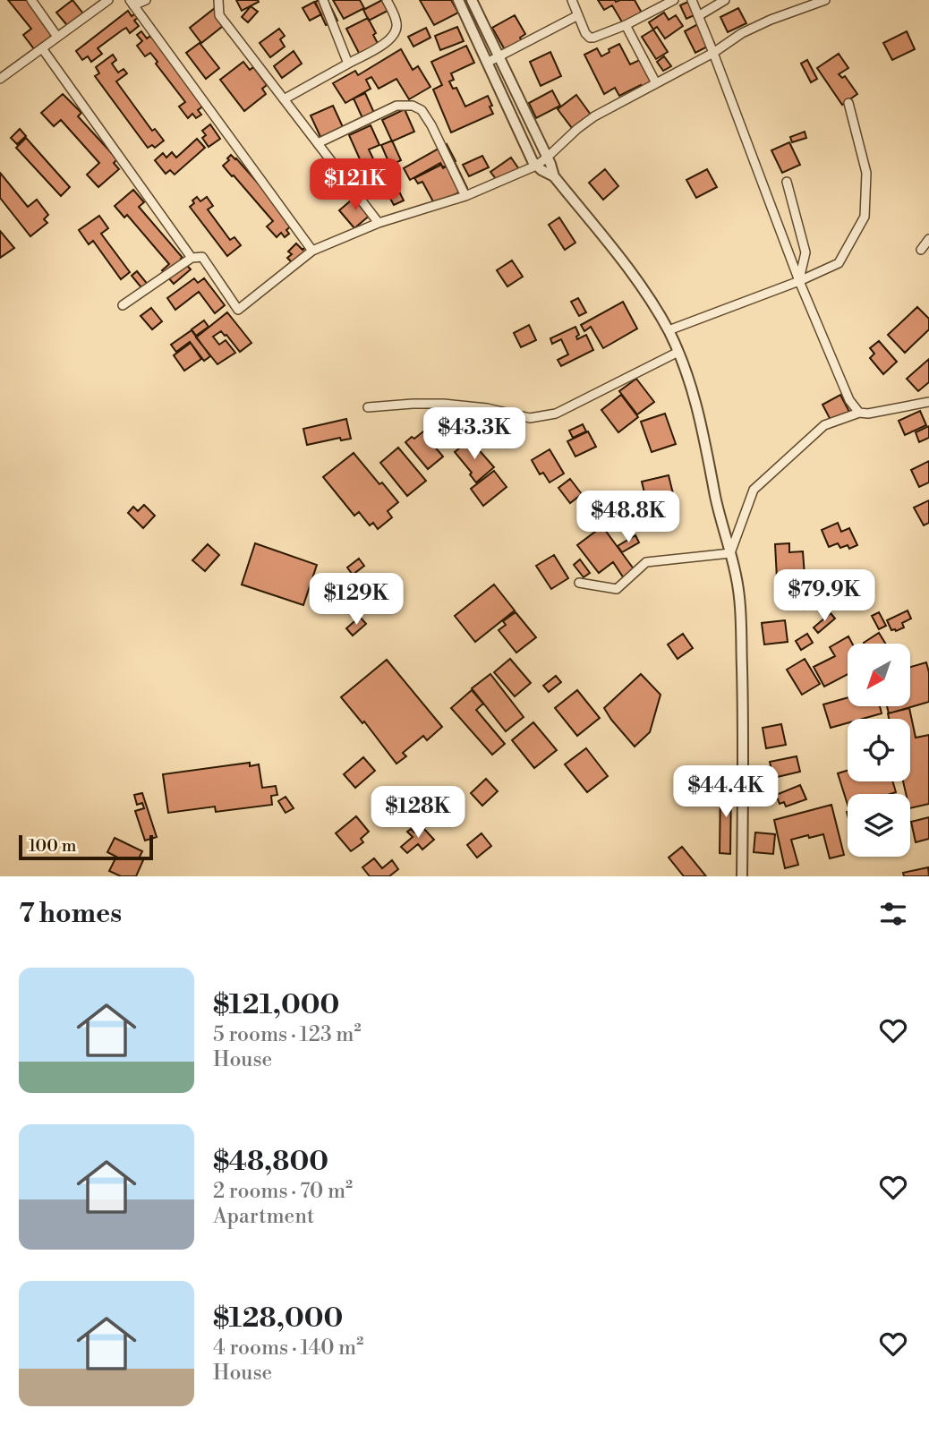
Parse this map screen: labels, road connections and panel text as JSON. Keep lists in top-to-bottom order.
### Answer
{
  "scale_bar": "100 m",
  "north": "bottom left",
  "page": {
    "price": [
      "$121K",
      "$43.3K",
      "$48.8K",
      "$79.9K",
      "$129K",
      "$44.4K",
      "$128K"
    ],
    "scale": "100 m",
    "heading": "7 homes",
    "list": [
      {
        "name": "$121,000",
        "note": "5 rooms · 123 m² · House"
      },
      {
        "name": "$48,800",
        "note": "2 rooms · 70 m² · Apartment"
      },
      {
        "name": "$128,000",
        "note": "4 rooms · 140 m² · House"
      }
    ]
  }
}
